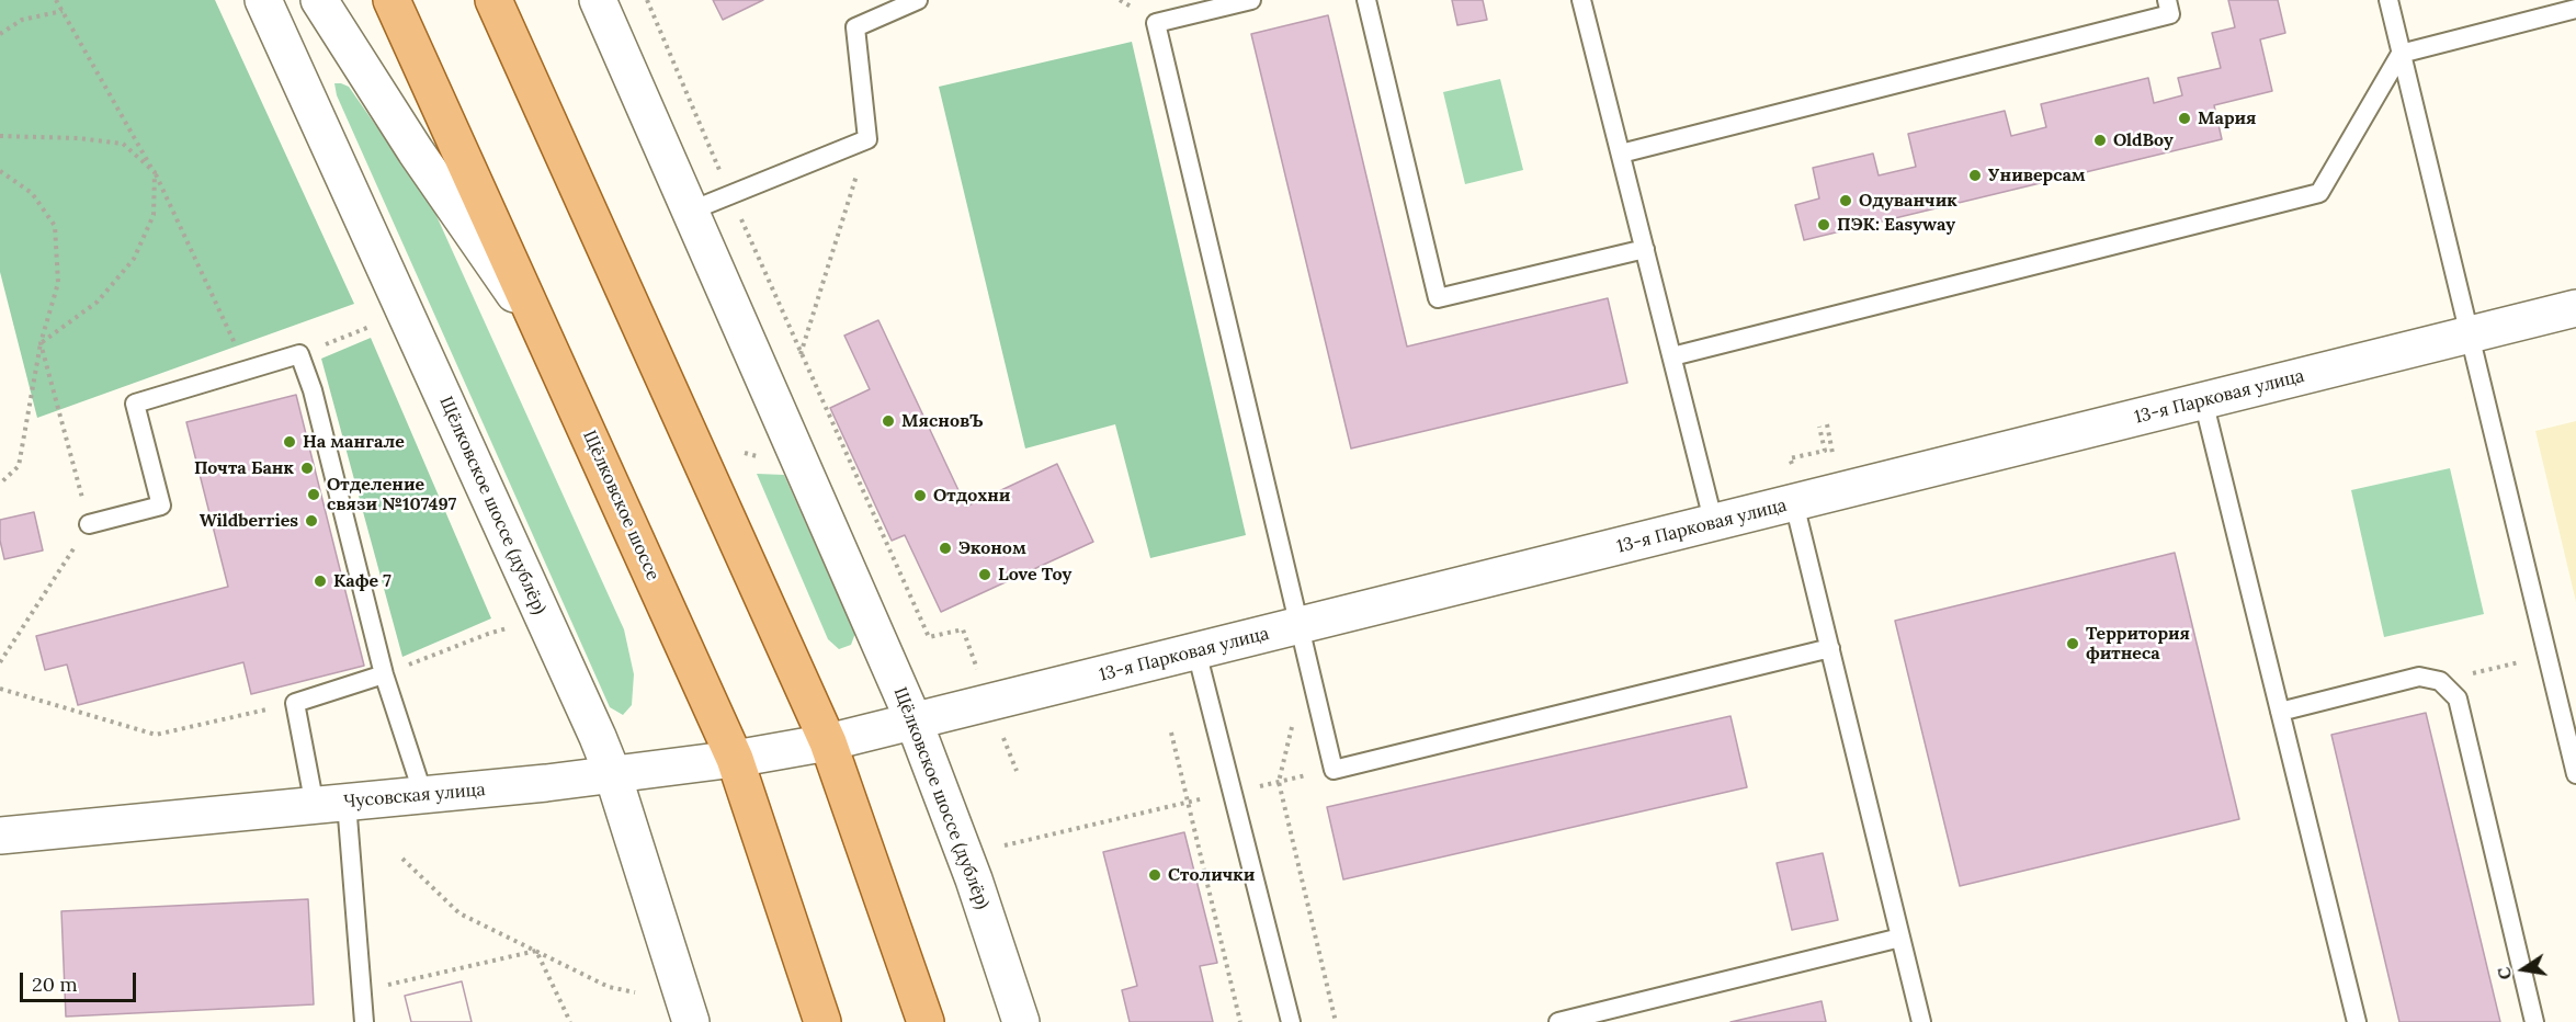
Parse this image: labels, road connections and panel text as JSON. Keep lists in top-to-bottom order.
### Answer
{
  "streets": {
    "main road": ["Щёлковское шоссе"],
    "street": ["13-я Парковая улица", "Щёлковское шоссе (дублёр)", "Чусовская улица"]
  },
  "crossings": [
    ["13-я Парковая улица", "Щёлковское шоссе (дублёр)"],
    ["13-я Парковая улица", "Чусовская улица"],
    ["Щёлковское шоссе (дублёр)", "Чусовская улица"],
    ["Щёлковское шоссе", "Чусовская улица"]
  ],
  "places": [
    "Мария",
    "OldBoy",
    "Универсам",
    "Одуванчик",
    "ПЭК: Easyway",
    "МясновЪ",
    "На мангале",
    "Почта Банк",
    "Отделение связи №107497",
    "Отдохни",
    "Wildberries",
    "Эконом",
    "Love Toy",
    "Кафе 7",
    "Территория фитнеса",
    "Столички"
  ],
  "scale_bar": "20 m",
  "north": "left"
}
